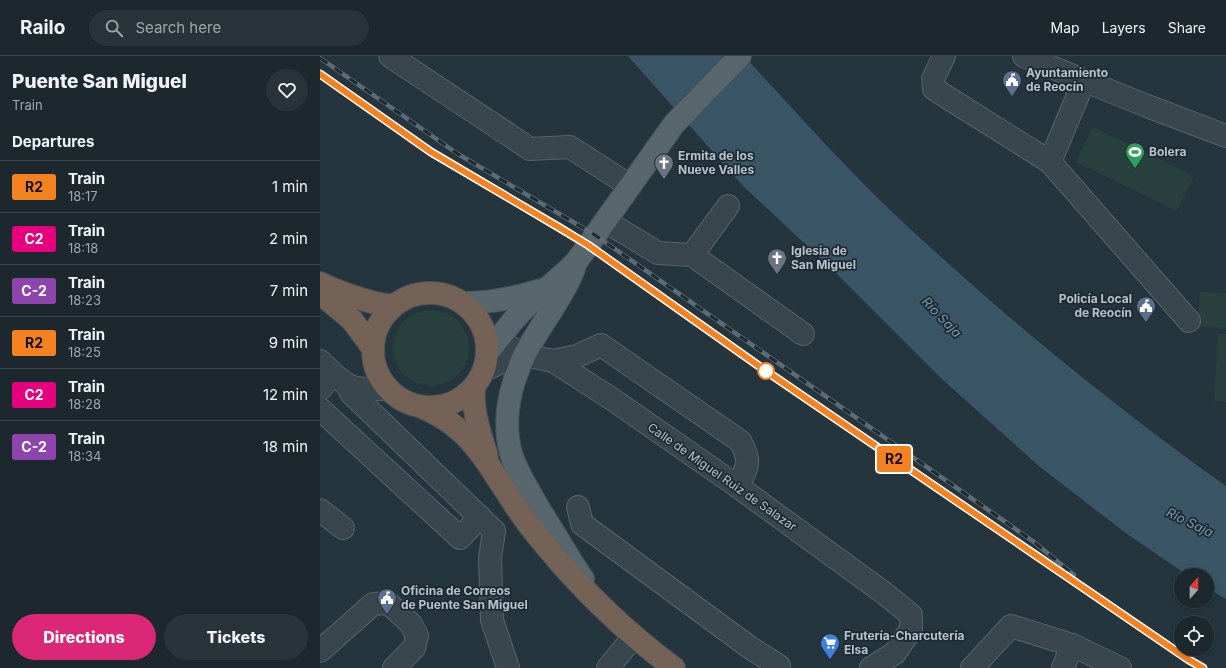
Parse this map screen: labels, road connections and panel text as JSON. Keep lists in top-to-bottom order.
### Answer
{
  "streets": {
    "street": ["Calle de Miguel Ruiz de Salazar"]
  },
  "water": ["Río Saja"],
  "places": {
    "public building": ["Ayuntamiento de Reocín", "Policía Local de Reocín", "Oficina de Correos de Puente San Miguel"],
    "sports": ["Bolera"],
    "church": ["Ermita de los Nueve Valles", "Iglesia de San Miguel"],
    "supermarket": ["Frutería-Charcutería Elsa"]
  },
  "north": "top",
  "page": {
    "header": "Railo",
    "search": "Search here",
    "nav": ["Map", "Layers", "Share"],
    "heading": [
      ["Puente San Miguel", "Train"],
      "Departures"
    ],
    "on_map": "R2",
    "list": [
      {
        "mark": "R2",
        "name": "Train",
        "note": "18:17",
        "value": "1 min"
      },
      {
        "mark": "C2",
        "name": "Train",
        "note": "18:18",
        "value": "2 min"
      },
      {
        "mark": "C-2",
        "name": "Train",
        "note": "18:23",
        "value": "7 min"
      },
      {
        "mark": "R2",
        "name": "Train",
        "note": "18:25",
        "value": "9 min"
      },
      {
        "mark": "C2",
        "name": "Train",
        "note": "18:28",
        "value": "12 min"
      },
      {
        "mark": "C-2",
        "name": "Train",
        "note": "18:34",
        "value": "18 min"
      }
    ],
    "buttons": ["Directions", "Tickets"]
  }
}
